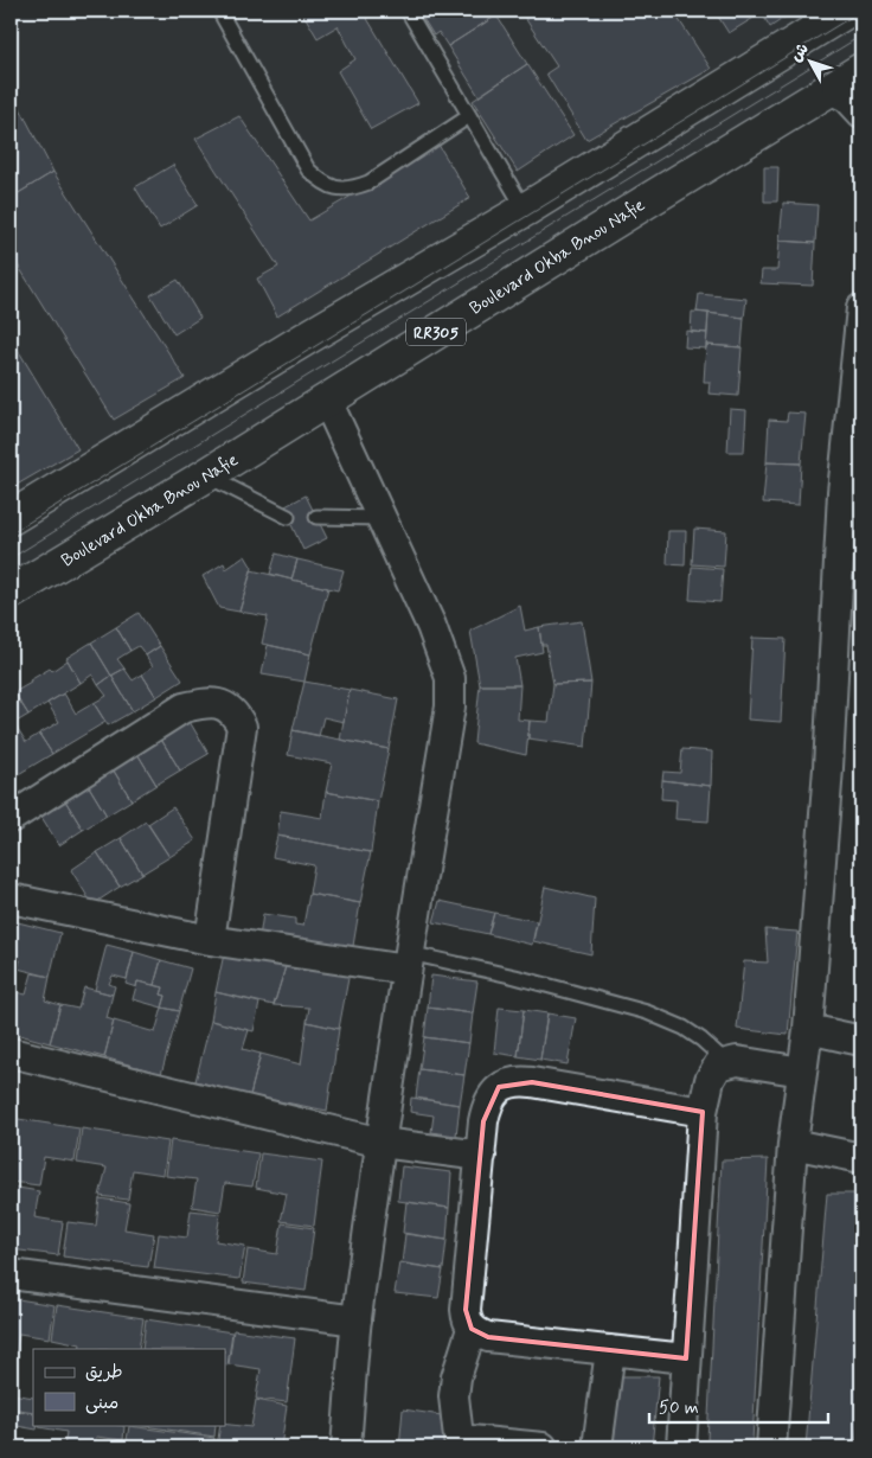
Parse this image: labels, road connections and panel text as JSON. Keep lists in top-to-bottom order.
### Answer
{
  "streets": {
    "main road": ["Boulevard Okba Bnou Nafie", "RR305"]
  },
  "legend": ["طريق", "مبنى"],
  "scale_bar": "50 m",
  "north": "top left"
}
